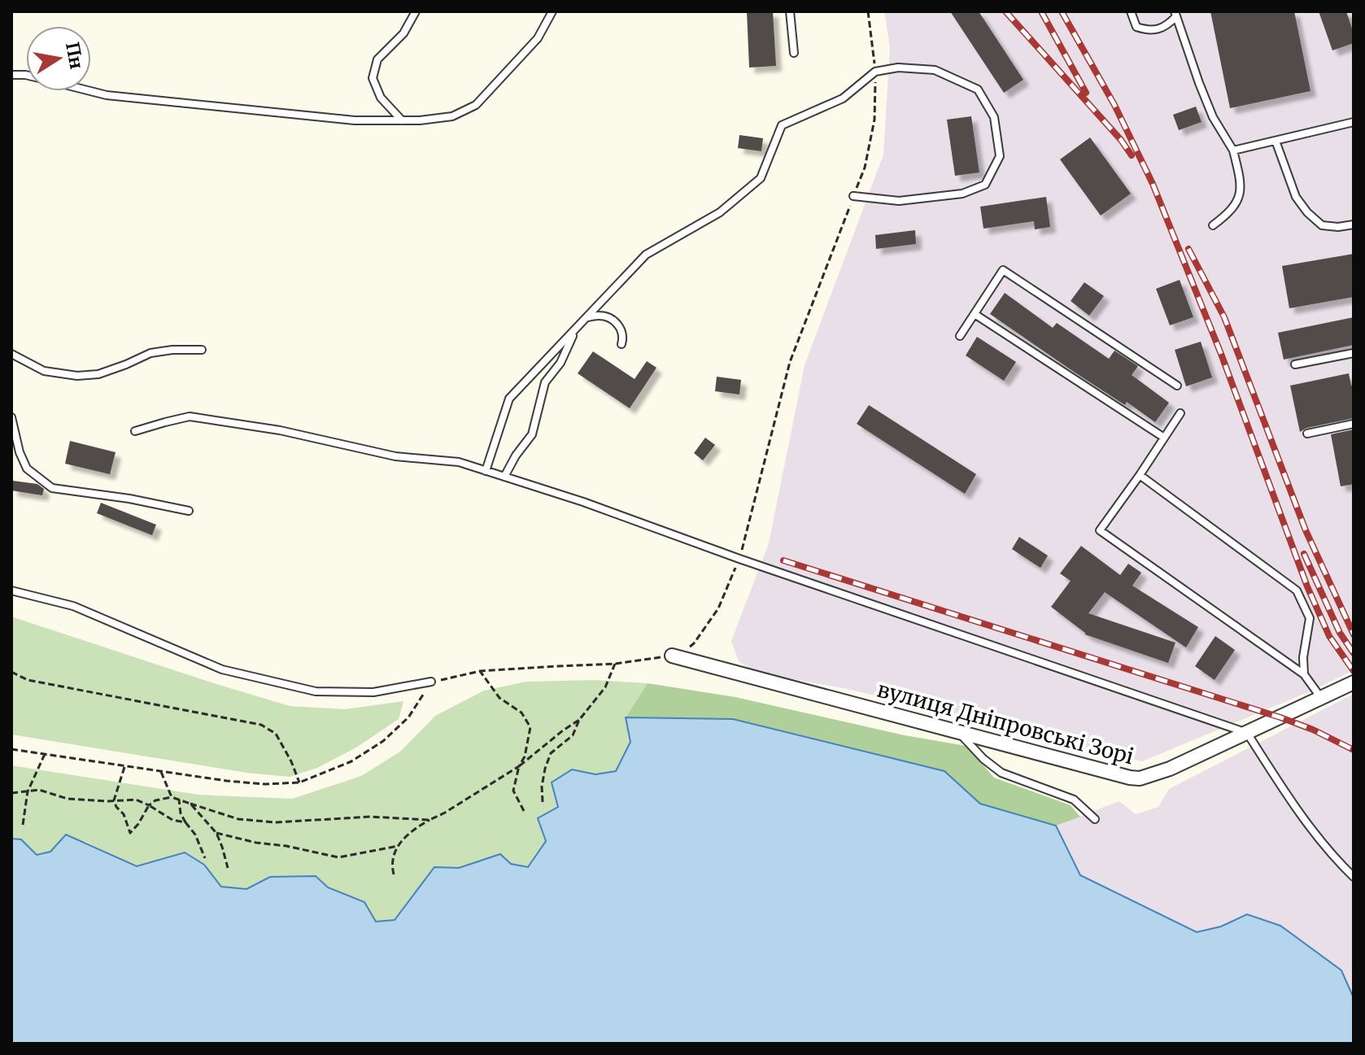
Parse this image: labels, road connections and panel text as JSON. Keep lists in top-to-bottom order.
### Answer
{
  "streets": {
    "street": ["вулиця Дніпровські Зорі"]
  },
  "north": "right"
}
